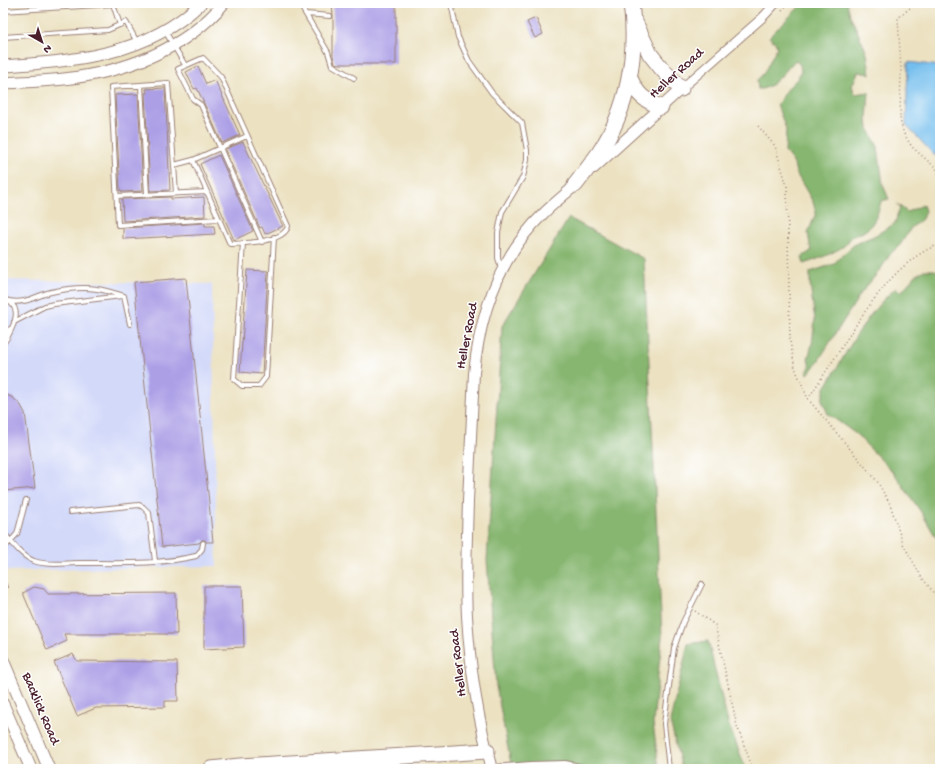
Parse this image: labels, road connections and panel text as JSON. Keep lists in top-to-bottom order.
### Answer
{
  "streets": {
    "main road": ["Backlick Road"],
    "street": ["Heller Road"]
  },
  "north": "bottom right"
}
